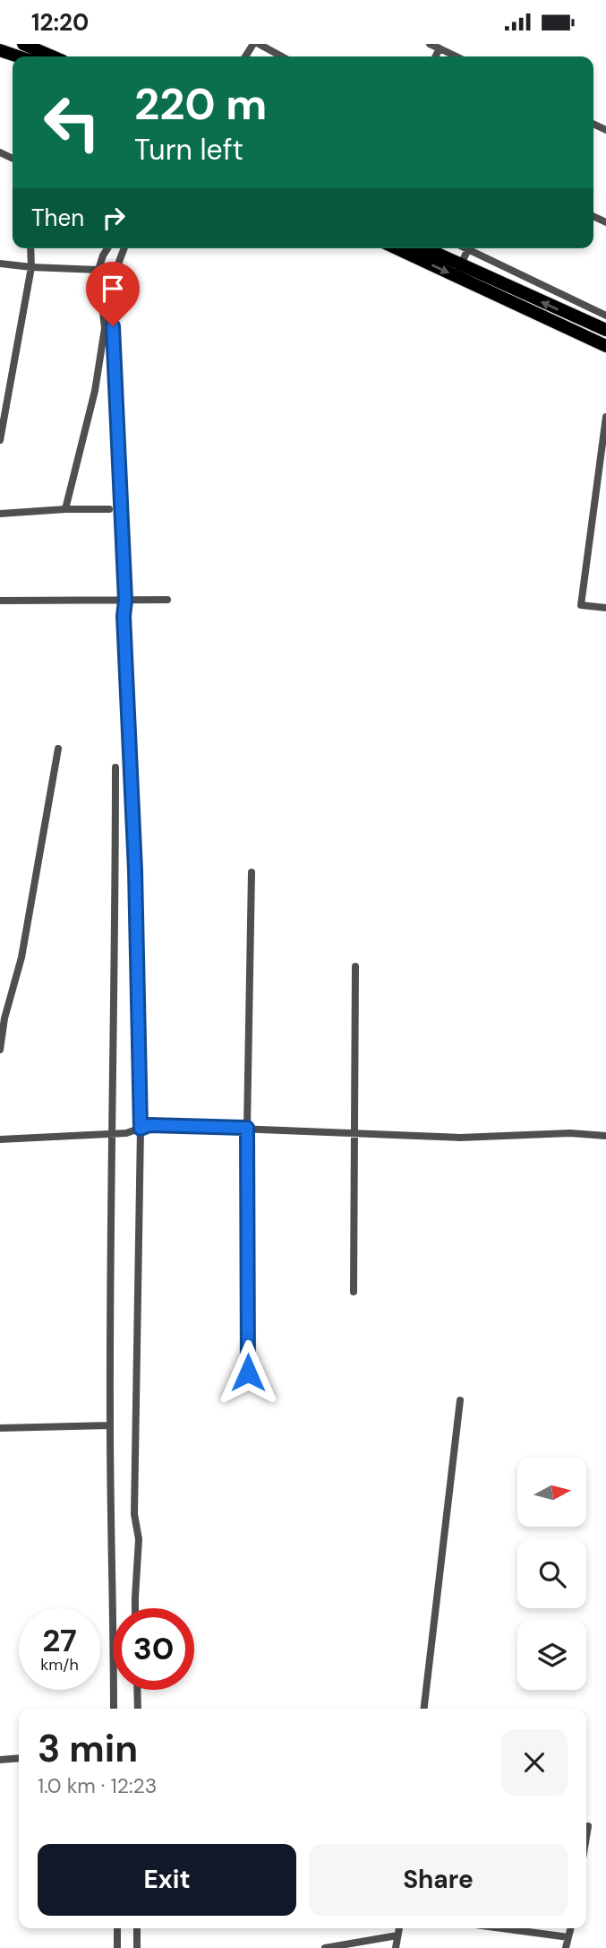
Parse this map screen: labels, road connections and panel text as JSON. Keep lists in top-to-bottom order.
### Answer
{
  "north": "right",
  "page": {
    "status": "12:20",
    "turn": ["220 m", "Turn left"],
    "then": "Then",
    "speed": "27 km/h",
    "limit": "30",
    "heading": ["3 min", "1.0 km · 12:23"],
    "buttons": ["Exit", "Share"]
  }
}
